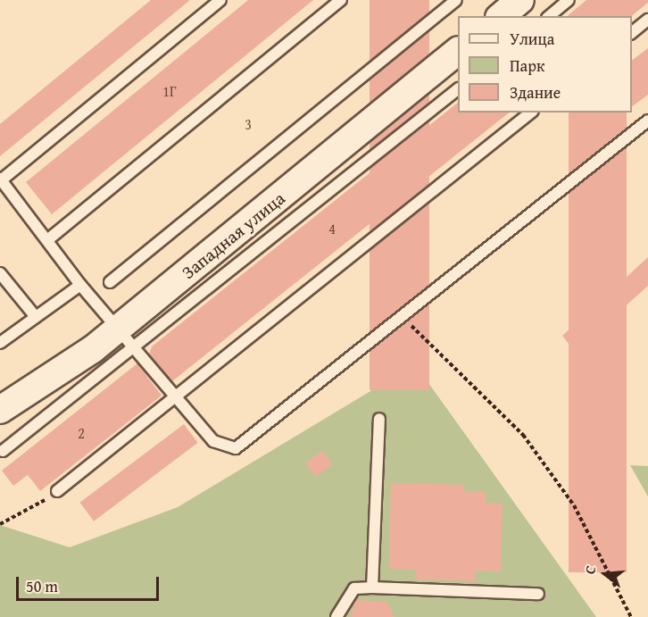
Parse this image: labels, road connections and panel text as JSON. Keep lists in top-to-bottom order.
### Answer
{
  "streets": {
    "street": ["Западная улица"]
  },
  "house_numbers": [
    "1Г",
    "3",
    "4",
    "2"
  ],
  "legend": ["Улица", "Парк", "Здание"],
  "scale_bar": "50 m",
  "north": "left"
}
